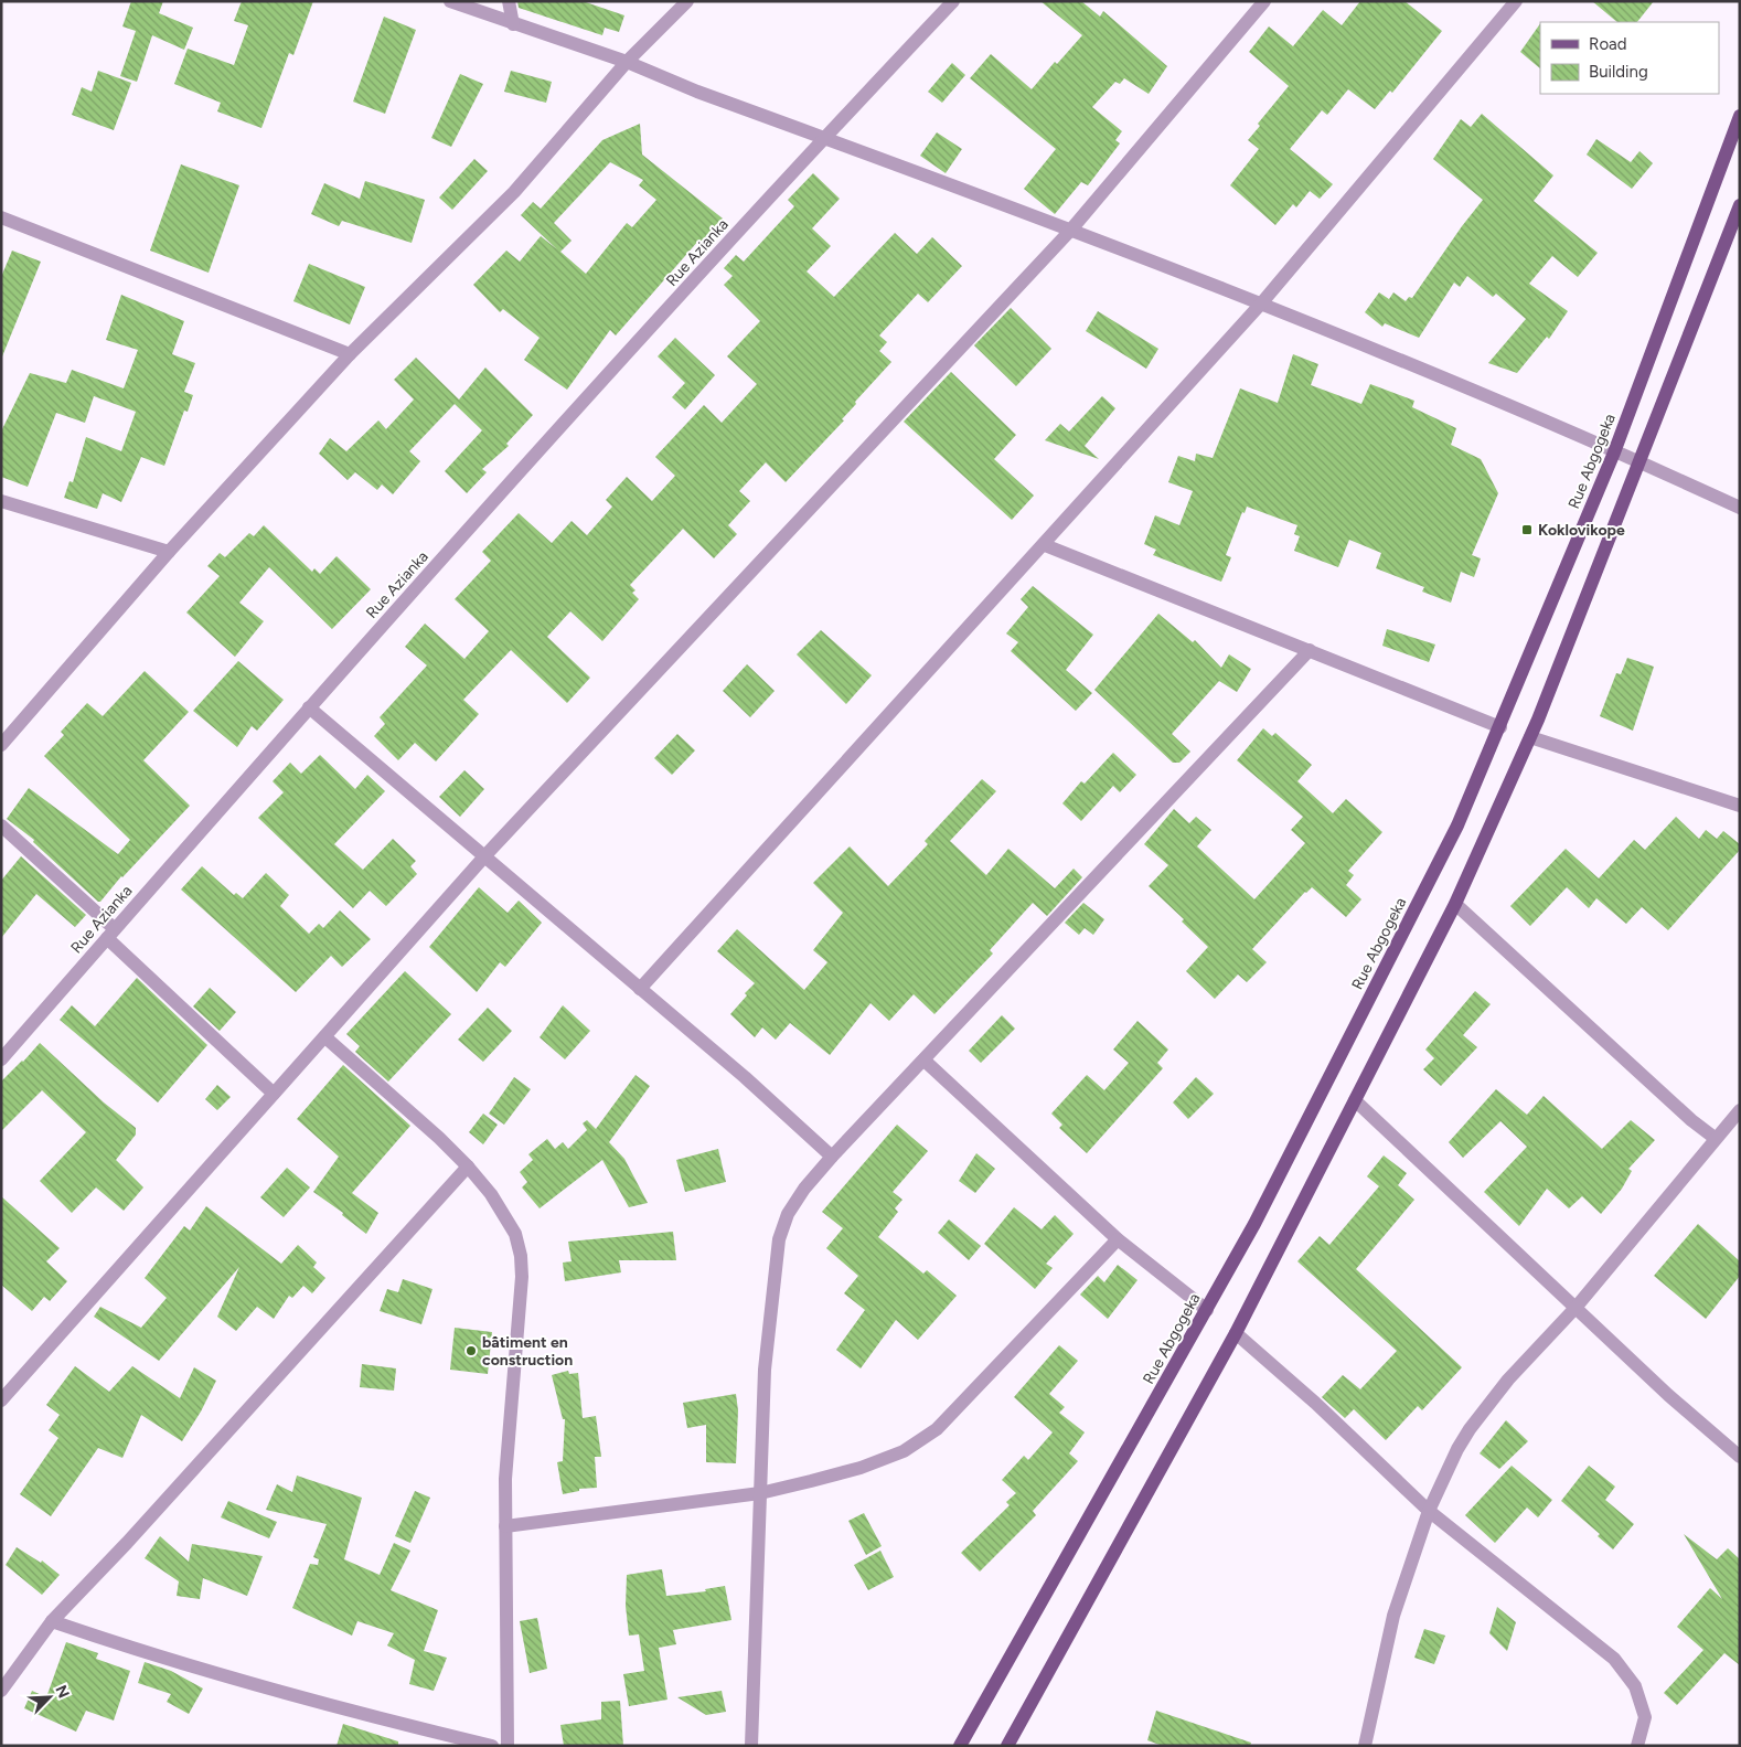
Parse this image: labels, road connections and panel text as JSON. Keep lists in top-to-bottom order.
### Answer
{
  "streets": {
    "main road": ["Rue Abgogeka"],
    "street": ["Rue Azianka"]
  },
  "places": {
    "transit": ["Koklovikope"],
    "other": ["bâtiment en construction"]
  },
  "legend": ["Road", "Building"],
  "north": "top right"
}
